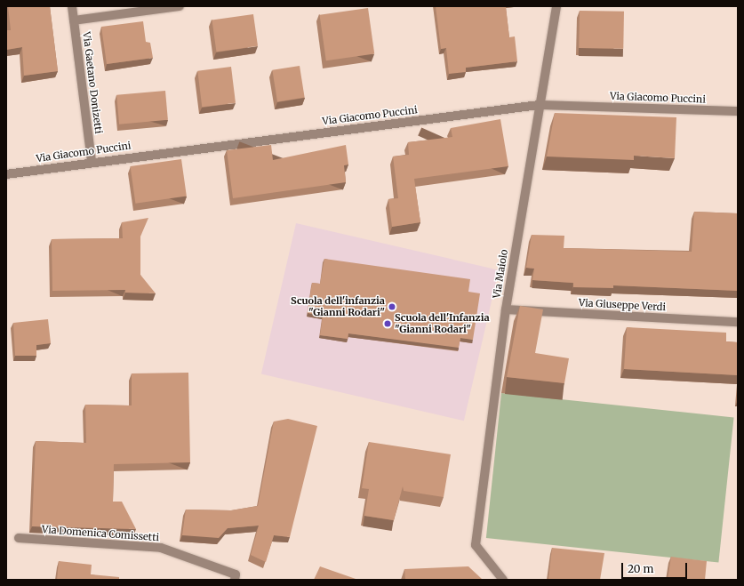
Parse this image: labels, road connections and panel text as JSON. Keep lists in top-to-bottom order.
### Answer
{
  "streets": {
    "street": [
      "Via Gaetano Donizetti",
      "Via Giacomo Puccini",
      "Via Maiolo",
      "Via Giuseppe Verdi",
      "Via Domenica Comissetti"
    ]
  },
  "crossings": [
    ["Via Gaetano Donizetti", "Via Giacomo Puccini"],
    ["Via Giacomo Puccini", "Via Maiolo"],
    ["Via Maiolo", "Via Giuseppe Verdi"]
  ],
  "places": ["Scuola dell'infanzia \"Gianni Rodari\"", "Scuola dell'Infanzia \"Gianni Rodari\""],
  "scale_bar": "20 m"
}
